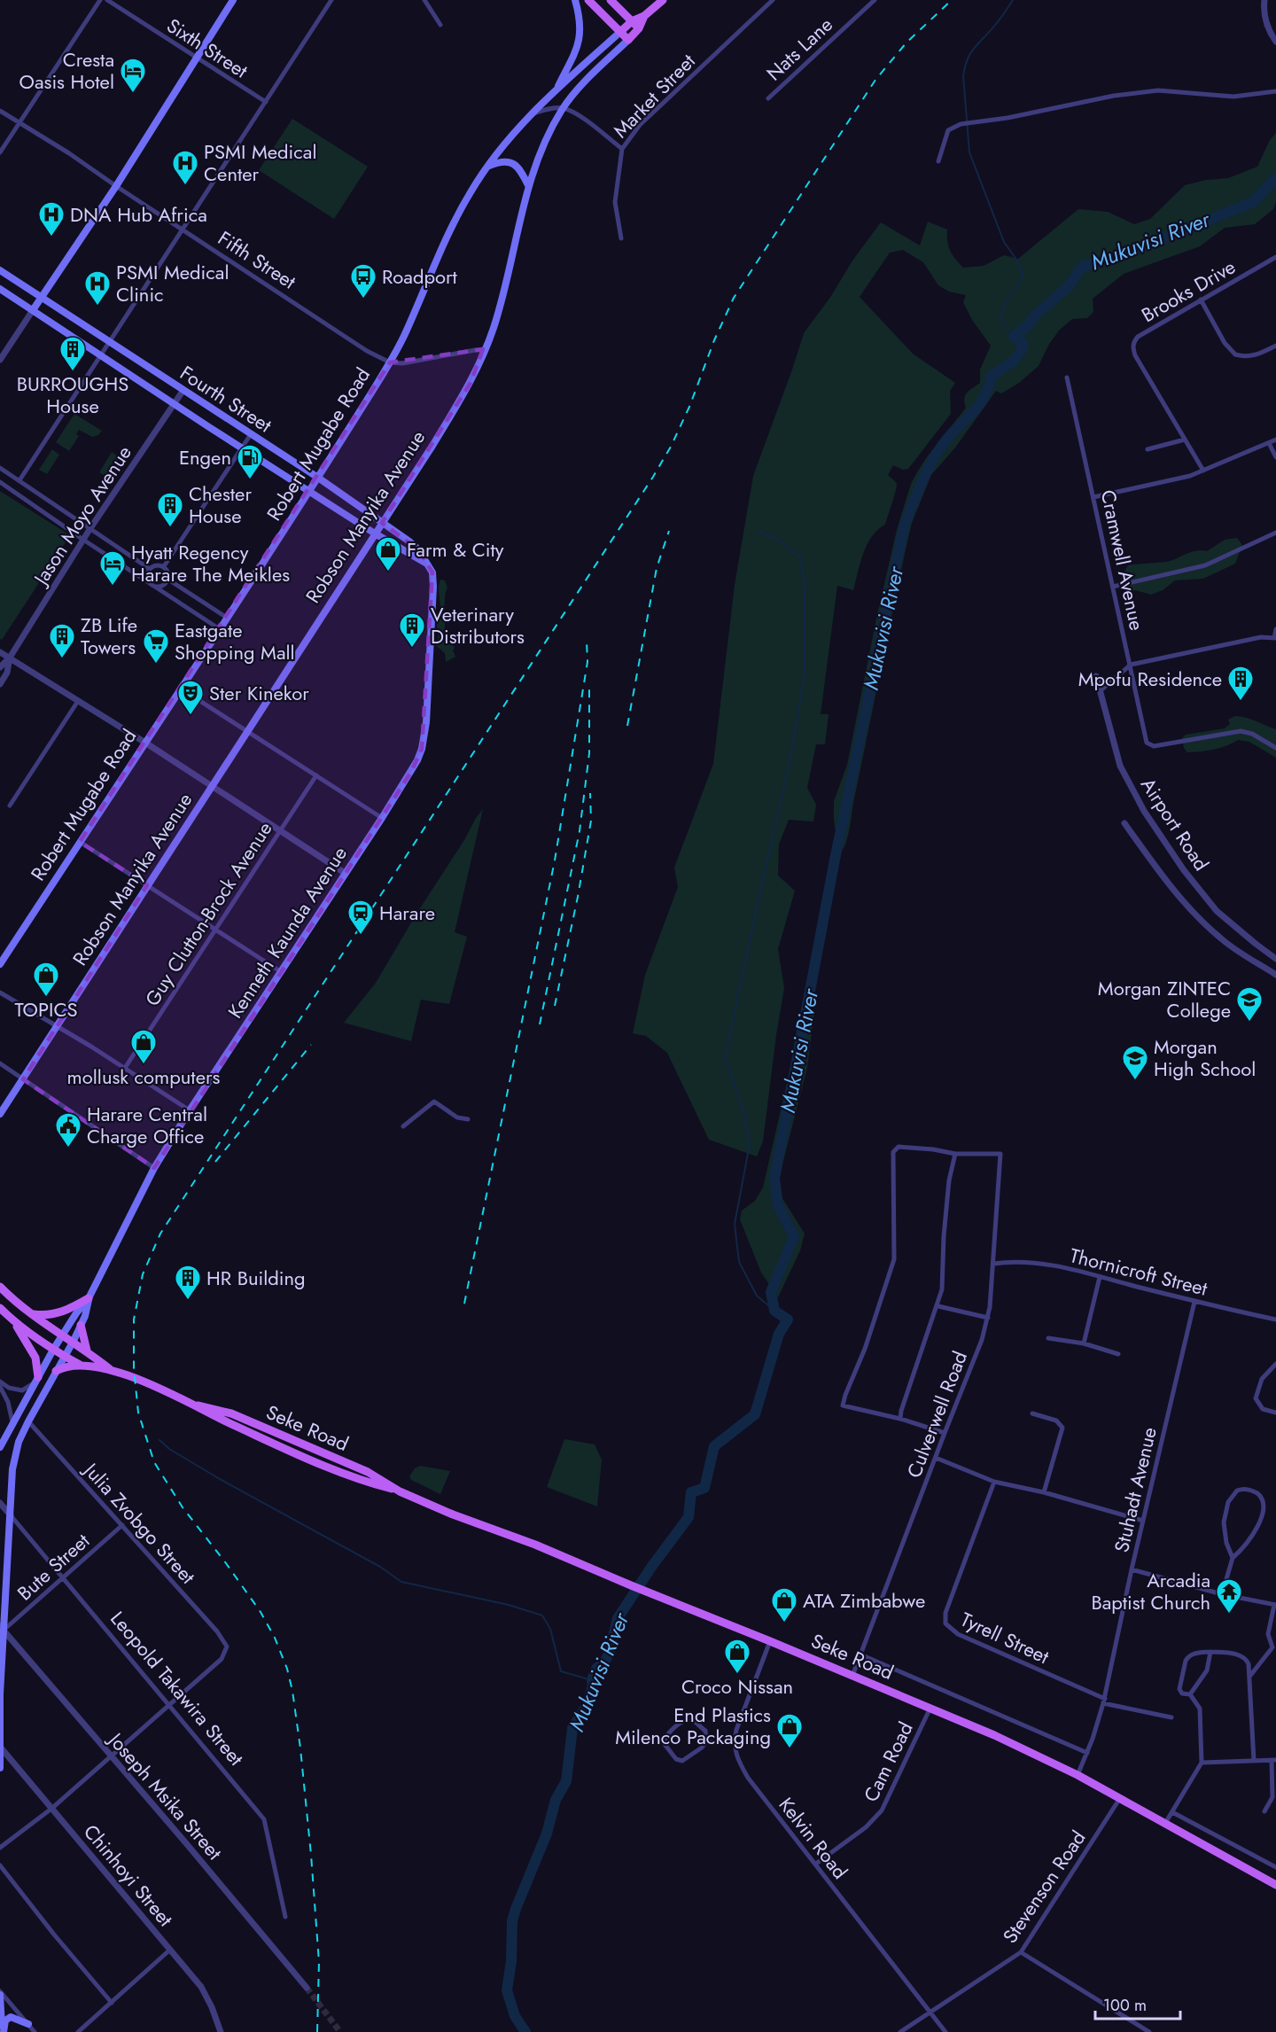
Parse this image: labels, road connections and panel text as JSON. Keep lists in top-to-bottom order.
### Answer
{
  "streets": {
    "main road": [
      "Fourth Street",
      "Robert Mugabe Road",
      "Robson Manyika Avenue",
      "Kenneth Kaunda Avenue",
      "Seke Road"
    ],
    "street": [
      "Sixth Street",
      "Nats Lane",
      "Market Street",
      "Fifth Street",
      "Brooks Drive",
      "Jason Moyo Avenue",
      "Cramwell Avenue",
      "Airport Road",
      "Guy Clutton-Brock Avenue",
      "Thornicroft Street",
      "Culverwell Road",
      "Stuhadt Avenue",
      "Julia Zvobgo Street",
      "Bute Street",
      "Tyrell Street",
      "Leopold Takawira Street",
      "Cam Road",
      "Joseph Msika Street",
      "Kelvin Road",
      "Chinhoyi Street",
      "Stevenson Road"
    ]
  },
  "crossings": [
    ["Fifth Street", "Robert Mugabe Road"],
    ["Fourth Street", "Robert Mugabe Road"],
    ["Fourth Street", "Jason Moyo Avenue"],
    ["Fourth Street", "Robson Manyika Avenue"],
    ["Fourth Street", "Kenneth Kaunda Avenue"],
    ["Robert Mugabe Road", "Robson Manyika Avenue"],
    ["Thornicroft Street", "Culverwell Road"],
    ["Thornicroft Street", "Stuhadt Avenue"],
    ["Culverwell Road", "Seke Road"],
    ["Seke Road", "Stuhadt Avenue"],
    ["Seke Road", "Cam Road"],
    ["Seke Road", "Stevenson Road"],
    ["Stuhadt Avenue", "Tyrell Street"],
    ["Julia Zvobgo Street", "Bute Street"],
    ["Julia Zvobgo Street", "Leopold Takawira Street"],
    ["Bute Street", "Leopold Takawira Street"],
    ["Bute Street", "Joseph Msika Street"],
    ["Cam Road", "Kelvin Road"],
    ["Kelvin Road", "Stevenson Road"]
  ],
  "water": ["Mukuvisi River"],
  "places": {
    "hotel": ["Cresta Oasis Hotel", "Hyatt Regency Harare The Meikles"],
    "hospital": ["PSMI Medical Center", "DNA Hub Africa", "PSMI Medical Clinic"],
    "bus stop": ["Roadport"],
    "building": [
      "BURROUGHS House",
      "Chester House",
      "Veterinary Distributors",
      "ZB Life Towers",
      "Mpofu Residence",
      "HR Building"
    ],
    "fuel station": ["Engen"],
    "shop": [
      "Farm & City",
      "TOPICS",
      "mollusk computers",
      "ATA Zimbabwe",
      "Croco Nissan",
      "End Plastics Milenco Packaging"
    ],
    "supermarket": ["Eastgate Shopping Mall"],
    "theatre": ["Ster Kinekor"],
    "station": ["Harare"],
    "school or university": ["Morgan ZINTEC College", "Morgan High School"],
    "public building": ["Harare Central Charge Office"],
    "temple": ["Arcadia Baptist Church"]
  },
  "scale_bar": "100 m"
}
